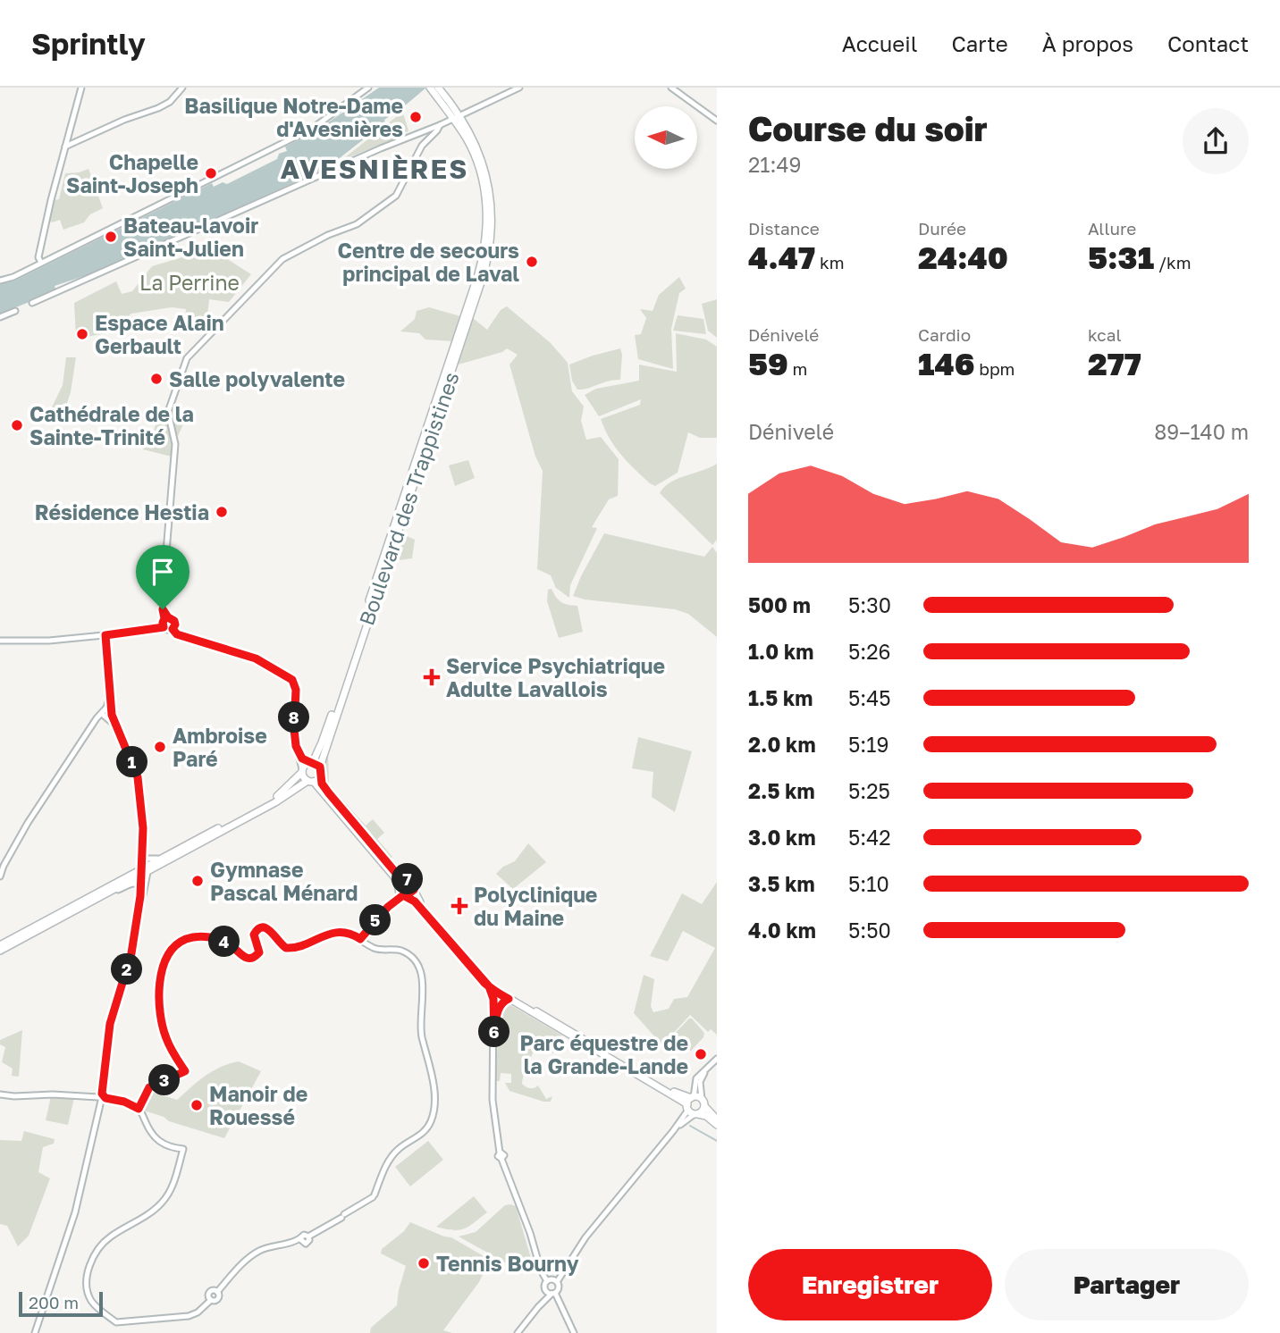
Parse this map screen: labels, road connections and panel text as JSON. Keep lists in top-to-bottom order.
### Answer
{
  "streets": {
    "main road": ["Boulevard des Trappistines"]
  },
  "districts": ["AVESNIÈRES"],
  "parks": ["La Perrine"],
  "places": {
    "other": [
      "Basilique Notre-Dame d'Avesnières",
      "Chapelle Saint-Joseph",
      "Bateau-lavoir Saint-Julien",
      "Centre de secours principal de Laval",
      "Espace Alain Gerbault",
      "Salle polyvalente",
      "Cathédrale de la Sainte-Trinité",
      "Résidence Hestia",
      "Ambroise Paré",
      "Gymnase Pascal Ménard",
      "Parc équestre de la Grande-Lande",
      "Manoir de Rouessé",
      "Tennis Bourny"
    ],
    "health": ["Service Psychiatrique Adulte Lavallois", "Polyclinique du Maine"]
  },
  "scale_bar": "200 m",
  "north": "left",
  "page": {
    "header": "Sprintly",
    "nav": [
      "Accueil",
      "Carte",
      "À propos",
      "Contact"
    ],
    "heading": ["Course du soir", "21:49"],
    "stats": [
      ["Distance", "4.47 km"],
      ["Durée", "24:40"],
      ["Allure", "5:31 /km"],
      ["Dénivelé", "59 m"],
      ["Cardio", "146 bpm"],
      ["kcal", "277"]
    ],
    "chart": ["Dénivelé", "89–140 m"],
    "list": [
      {
        "name": "500 m",
        "note": "5:30"
      },
      {
        "name": "1.0 km",
        "note": "5:26"
      },
      {
        "name": "1.5 km",
        "note": "5:45"
      },
      {
        "name": "2.0 km",
        "note": "5:19"
      },
      {
        "name": "2.5 km",
        "note": "5:25"
      },
      {
        "name": "3.0 km",
        "note": "5:42"
      },
      {
        "name": "3.5 km",
        "note": "5:10"
      },
      {
        "name": "4.0 km",
        "note": "5:50"
      }
    ],
    "pins": [
      "8",
      "1",
      "7",
      "5",
      "4",
      "2",
      "6",
      "3"
    ],
    "buttons": ["Enregistrer", "Partager"],
    "scale": "200 m"
  }
}
